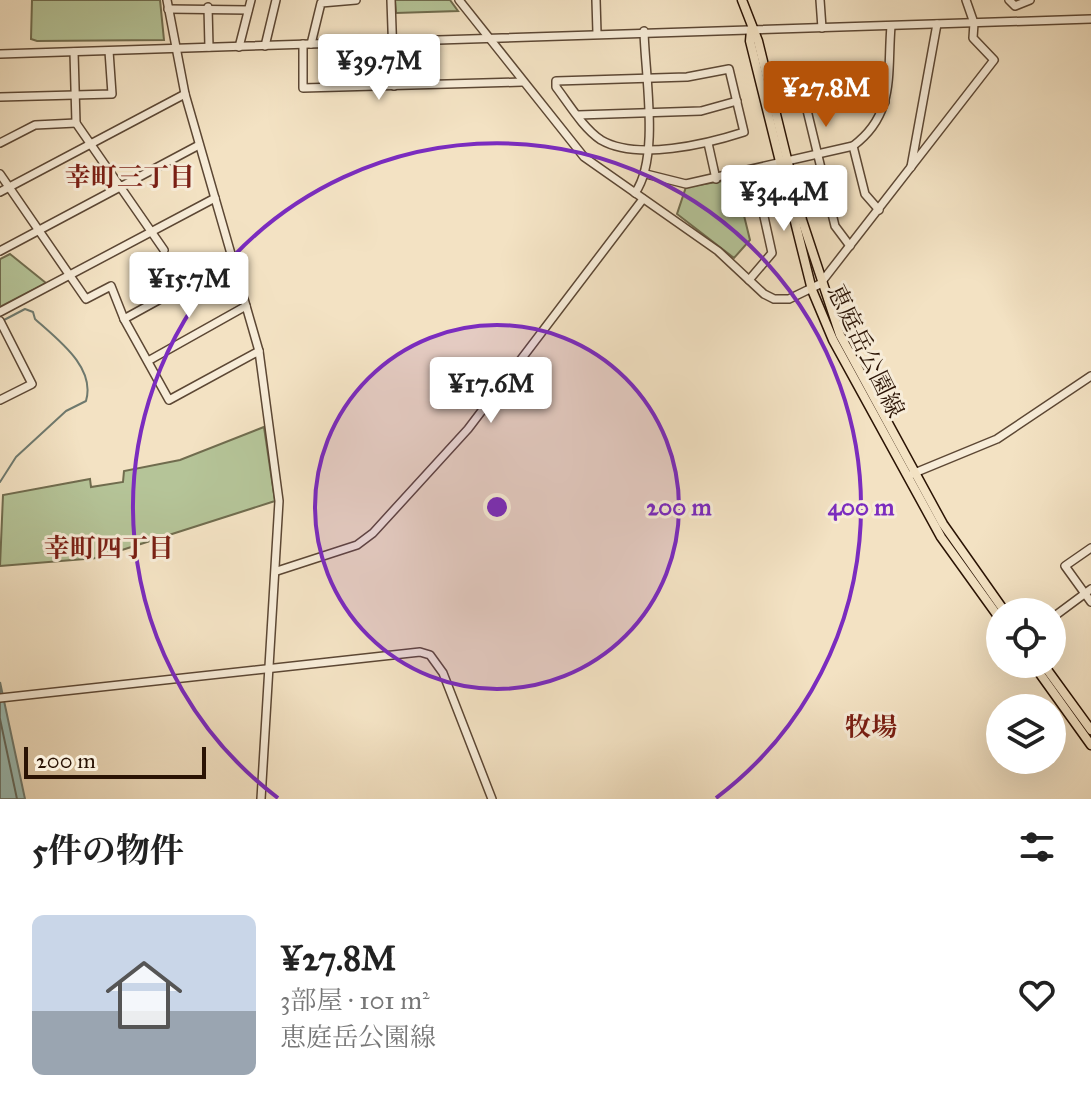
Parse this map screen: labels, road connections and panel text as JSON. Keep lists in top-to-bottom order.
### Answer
{
  "streets": {
    "main road": ["恵庭岳公園線"]
  },
  "districts": ["幸町三丁目", "幸町四丁目", "牧場"],
  "scale_bar": "200 m",
  "page": {
    "price": [
      "¥39.7M",
      "¥27.8M",
      "¥34.4M",
      "¥15.7M",
      "¥17.6M"
    ],
    "scale": "200 m",
    "heading": "5件の物件",
    "list": [
      {
        "name": "¥27.8M",
        "note": "3部屋 · 101 m² · 恵庭岳公園線"
      }
    ]
  },
  "rings": ["200 m", "400 m"]
}
